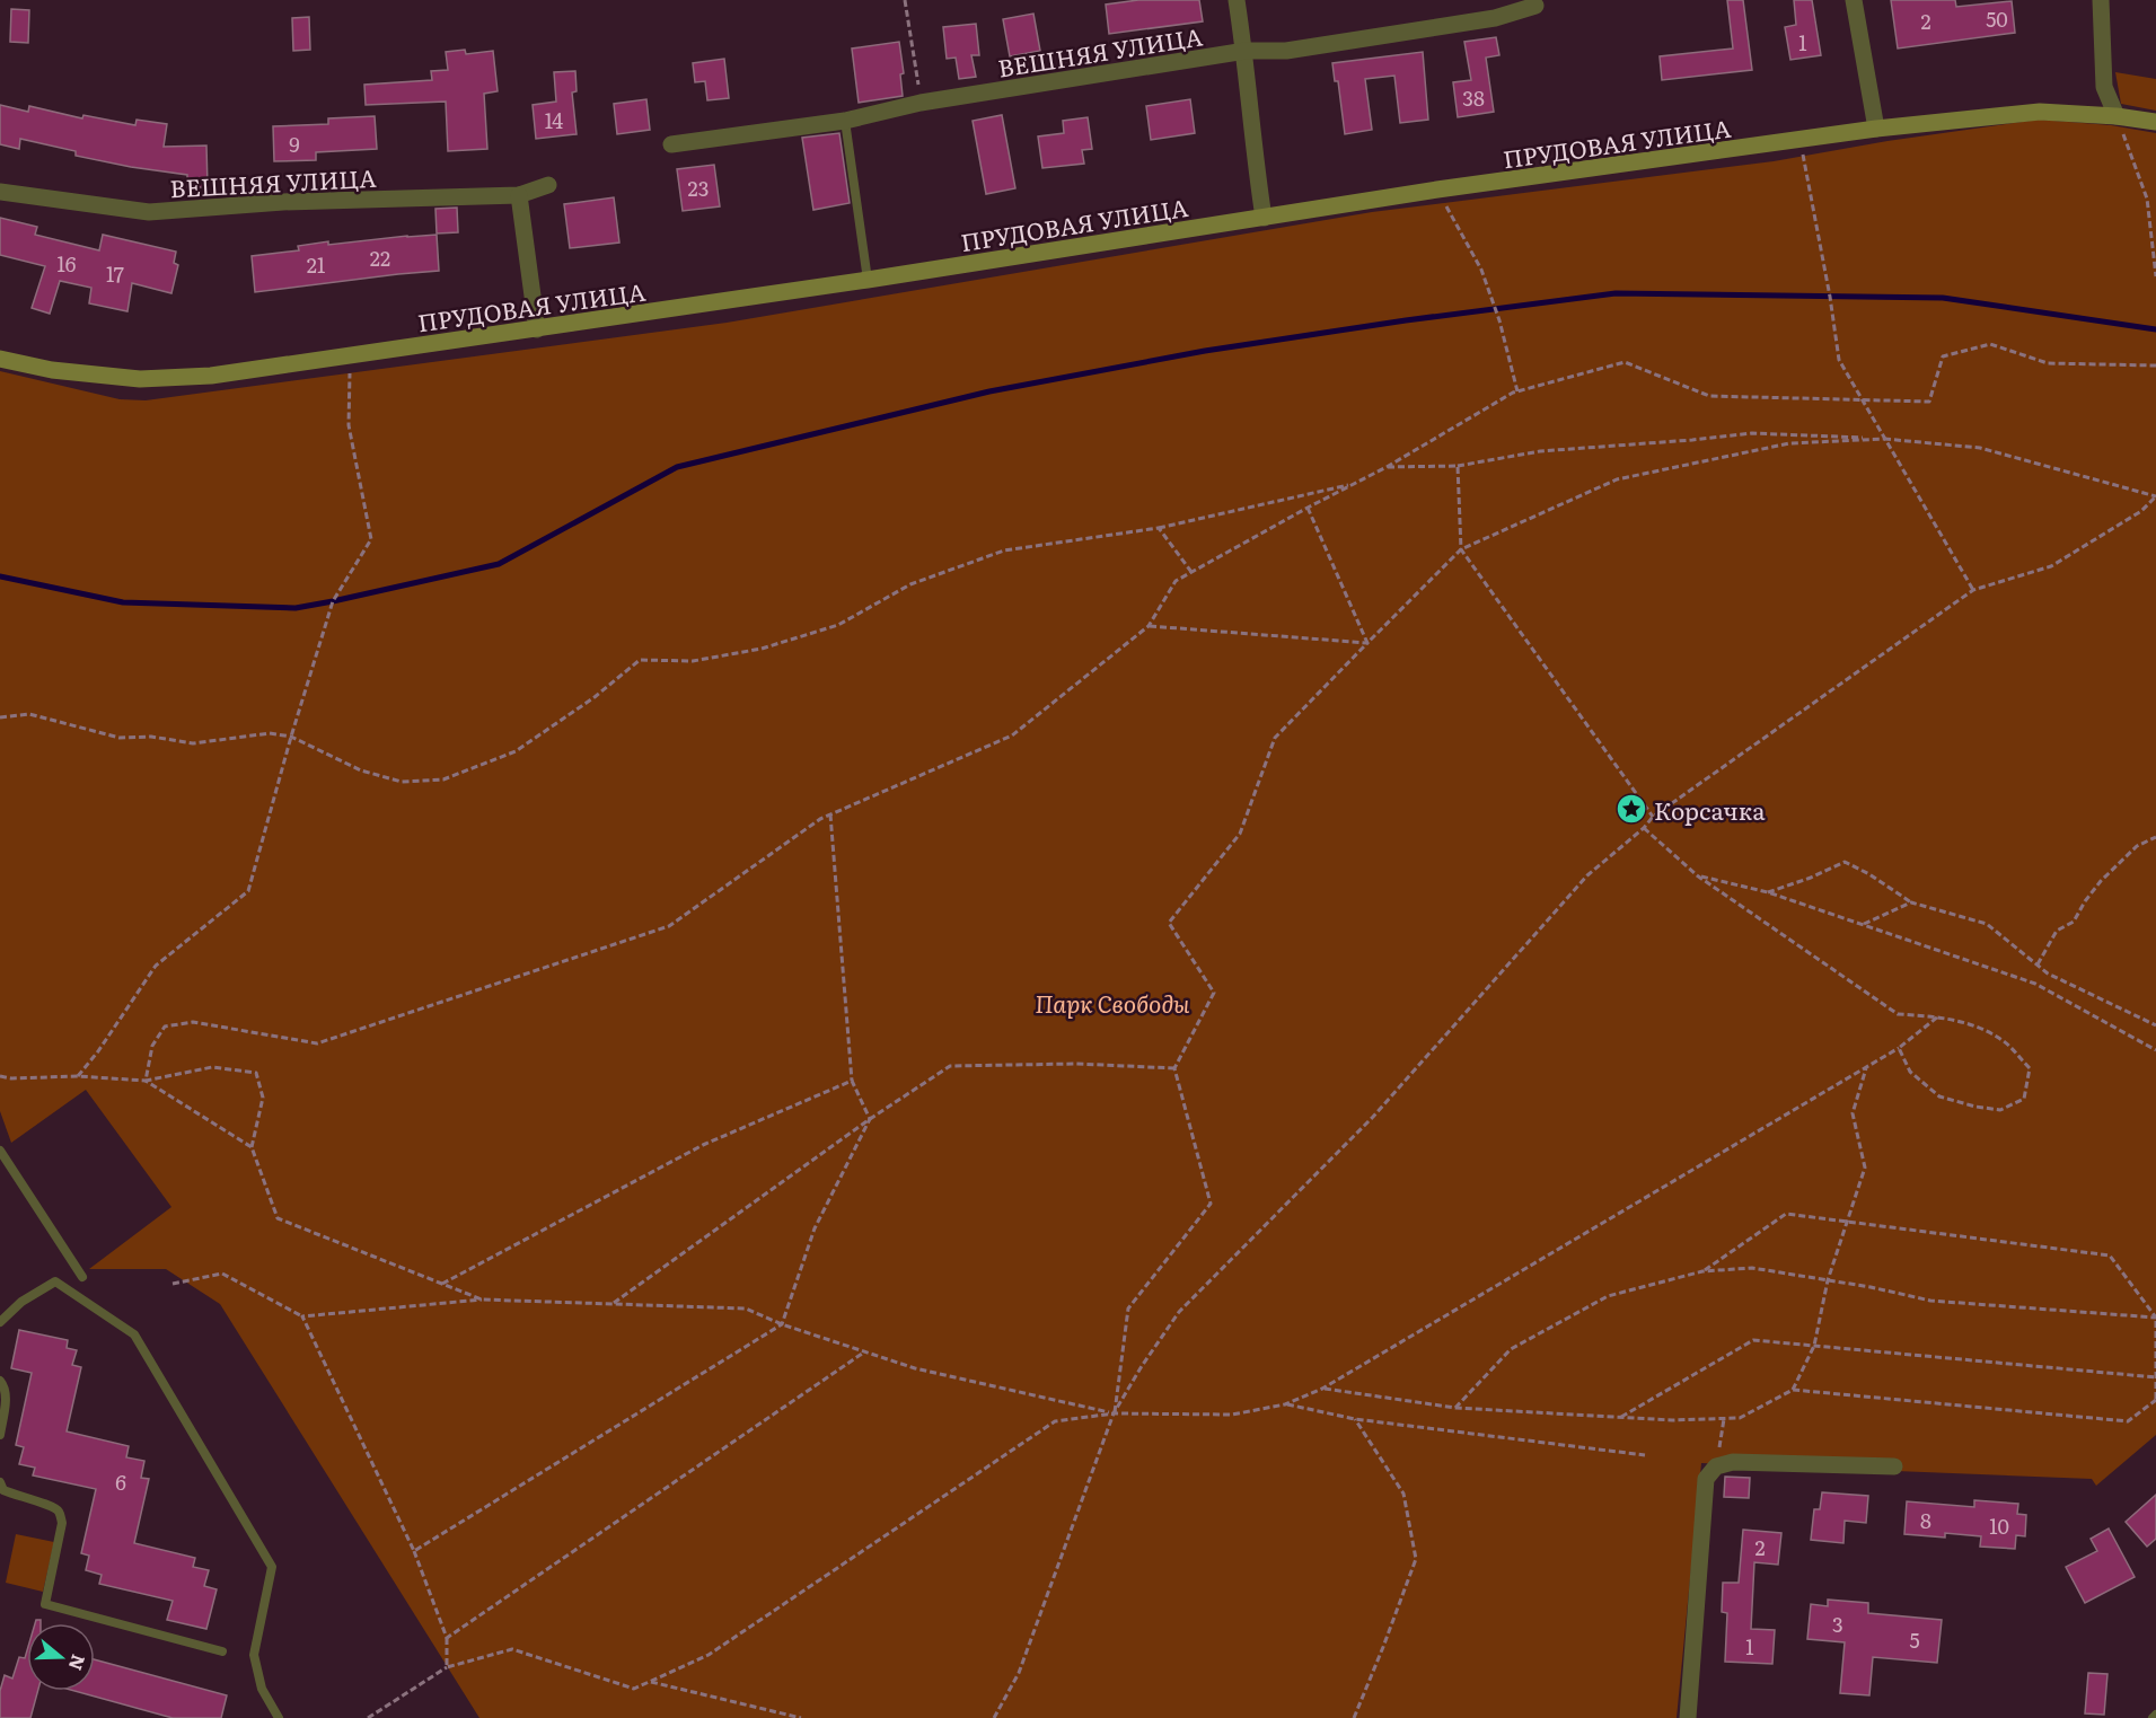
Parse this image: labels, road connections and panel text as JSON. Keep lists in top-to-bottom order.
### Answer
{
  "streets": {
    "main road": ["ПРУДОВАЯ УЛИЦА"],
    "street": ["ВЕШНЯЯ УЛИЦА"]
  },
  "parks": ["Парк Свободы"],
  "places": {
    "place": ["Корсачка"]
  },
  "house_numbers": [
    "50",
    "2",
    "1",
    "38",
    "14",
    "9",
    "23",
    "22",
    "16",
    "21",
    "17",
    "6",
    "8",
    "10",
    "2",
    "3",
    "5",
    "1"
  ],
  "north": "right"
}
